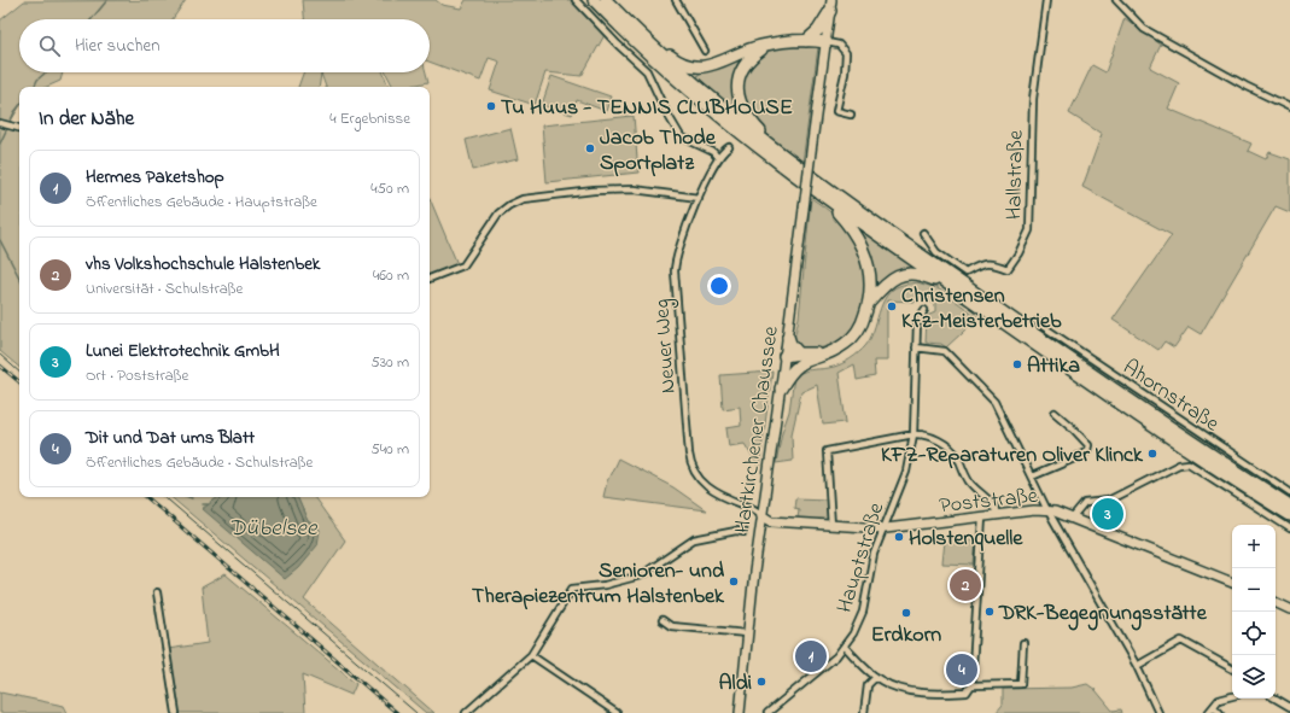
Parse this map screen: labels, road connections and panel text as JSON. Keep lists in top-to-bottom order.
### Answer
{
  "streets": {
    "main road": ["Hartkirchener Chaussee", "Poststraße"],
    "street": [
      "Hallstraße",
      "Neuer Weg",
      "Ahornstraße",
      "Hauptstraße"
    ]
  },
  "crossings": [
    ["Neuer Weg", "Hartkirchener Chaussee"],
    ["Neuer Weg", "Poststraße"],
    ["Hartkirchener Chaussee", "Poststraße"],
    ["Poststraße", "Hauptstraße"]
  ],
  "water": ["Dübelsee"],
  "places": [
    "Tu Huus - TENNIS CLUBHOUSE",
    "Jacob Thode Sportplatz",
    "Christensen Kfz-Meisterbetrieb",
    "Attika",
    "KFZ-Reparaturen Oliver Klinck",
    "Holstenquelle",
    "Senioren- und Therapiezentrum Halstenbek",
    "DRK-Begegnungsstätte",
    "Erdkorn",
    "Aldi"
  ],
  "page": {
    "search": "Hier suchen",
    "heading": ["In der Nähe", "4 Ergebnisse"],
    "list": [
      {
        "mark": "1",
        "name": "Hermes Paketshop",
        "note": "Öffentliches Gebäude · Hauptstraße",
        "value": "450 m"
      },
      {
        "mark": "2",
        "name": "vhs Volkshochschule Halstenbek",
        "note": "Universität · Schulstraße",
        "value": "460 m"
      },
      {
        "mark": "3",
        "name": "Lunei Elektrotechnik GmbH",
        "note": "Ort · Poststraße",
        "value": "530 m"
      },
      {
        "mark": "4",
        "name": "Dit und Dat ums Blatt",
        "note": "Öffentliches Gebäude · Schulstraße",
        "value": "540 m"
      }
    ],
    "pins": [
      "3",
      "2",
      "1",
      "4"
    ],
    "map_buttons": ["+", "−"]
  }
}
